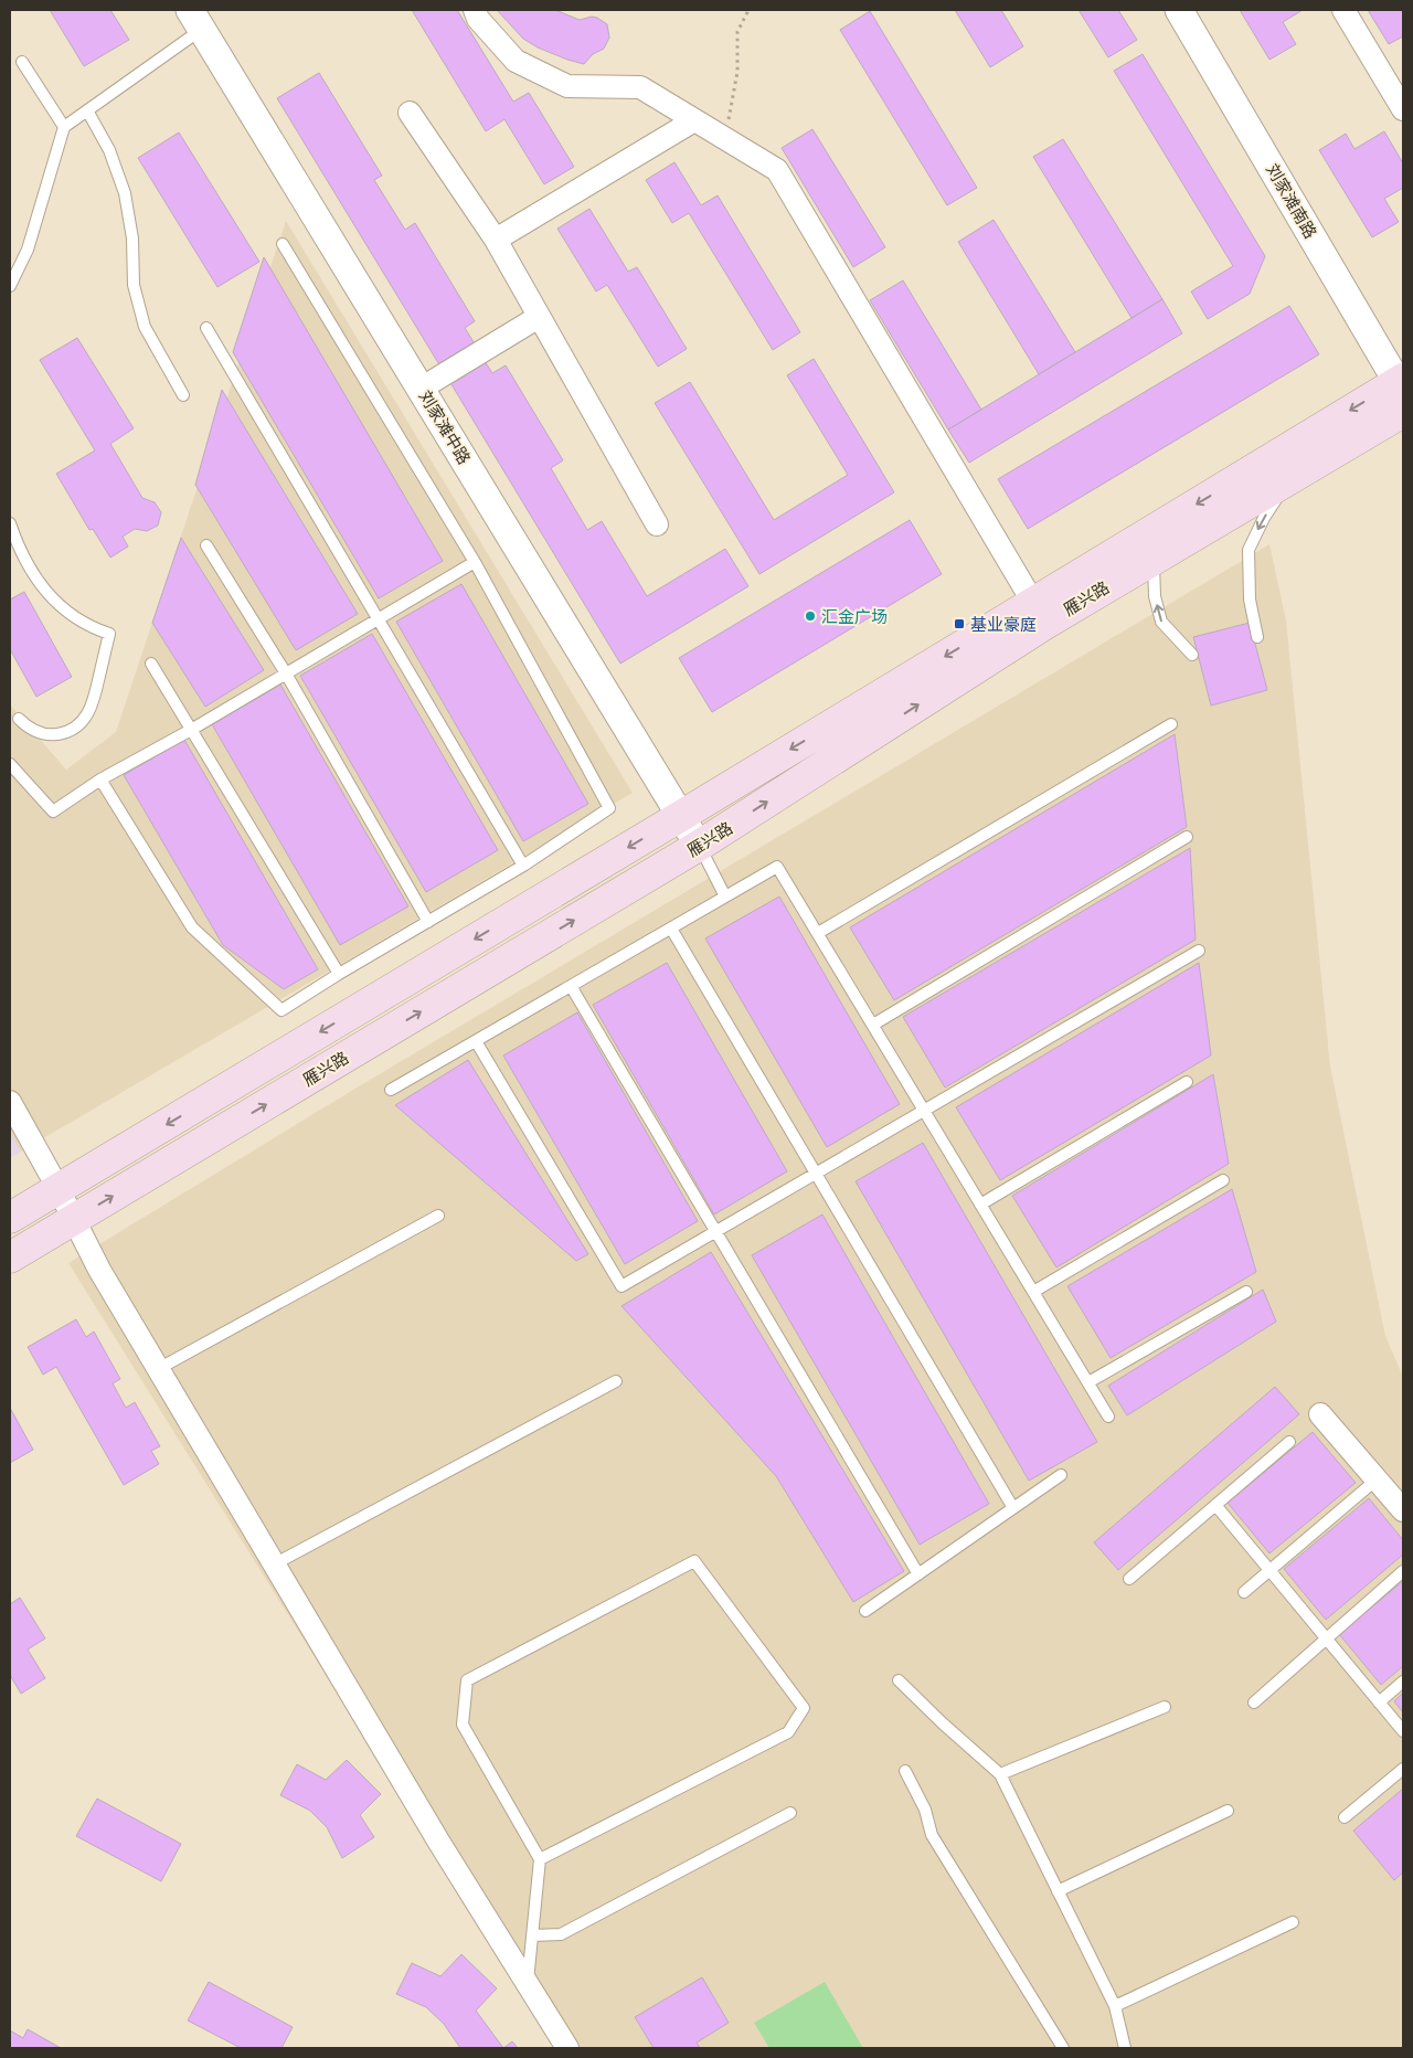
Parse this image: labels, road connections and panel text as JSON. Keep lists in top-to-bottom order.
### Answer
{
  "streets": {
    "main road": ["雁兴路"],
    "street": ["刘家滩南路", "刘家滩中路"]
  },
  "crossings": [
    ["刘家滩南路", "雁兴路"],
    ["刘家滩中路", "雁兴路"]
  ],
  "places": {
    "other": ["汇金广场"],
    "transit": ["基业豪庭"]
  }
}
